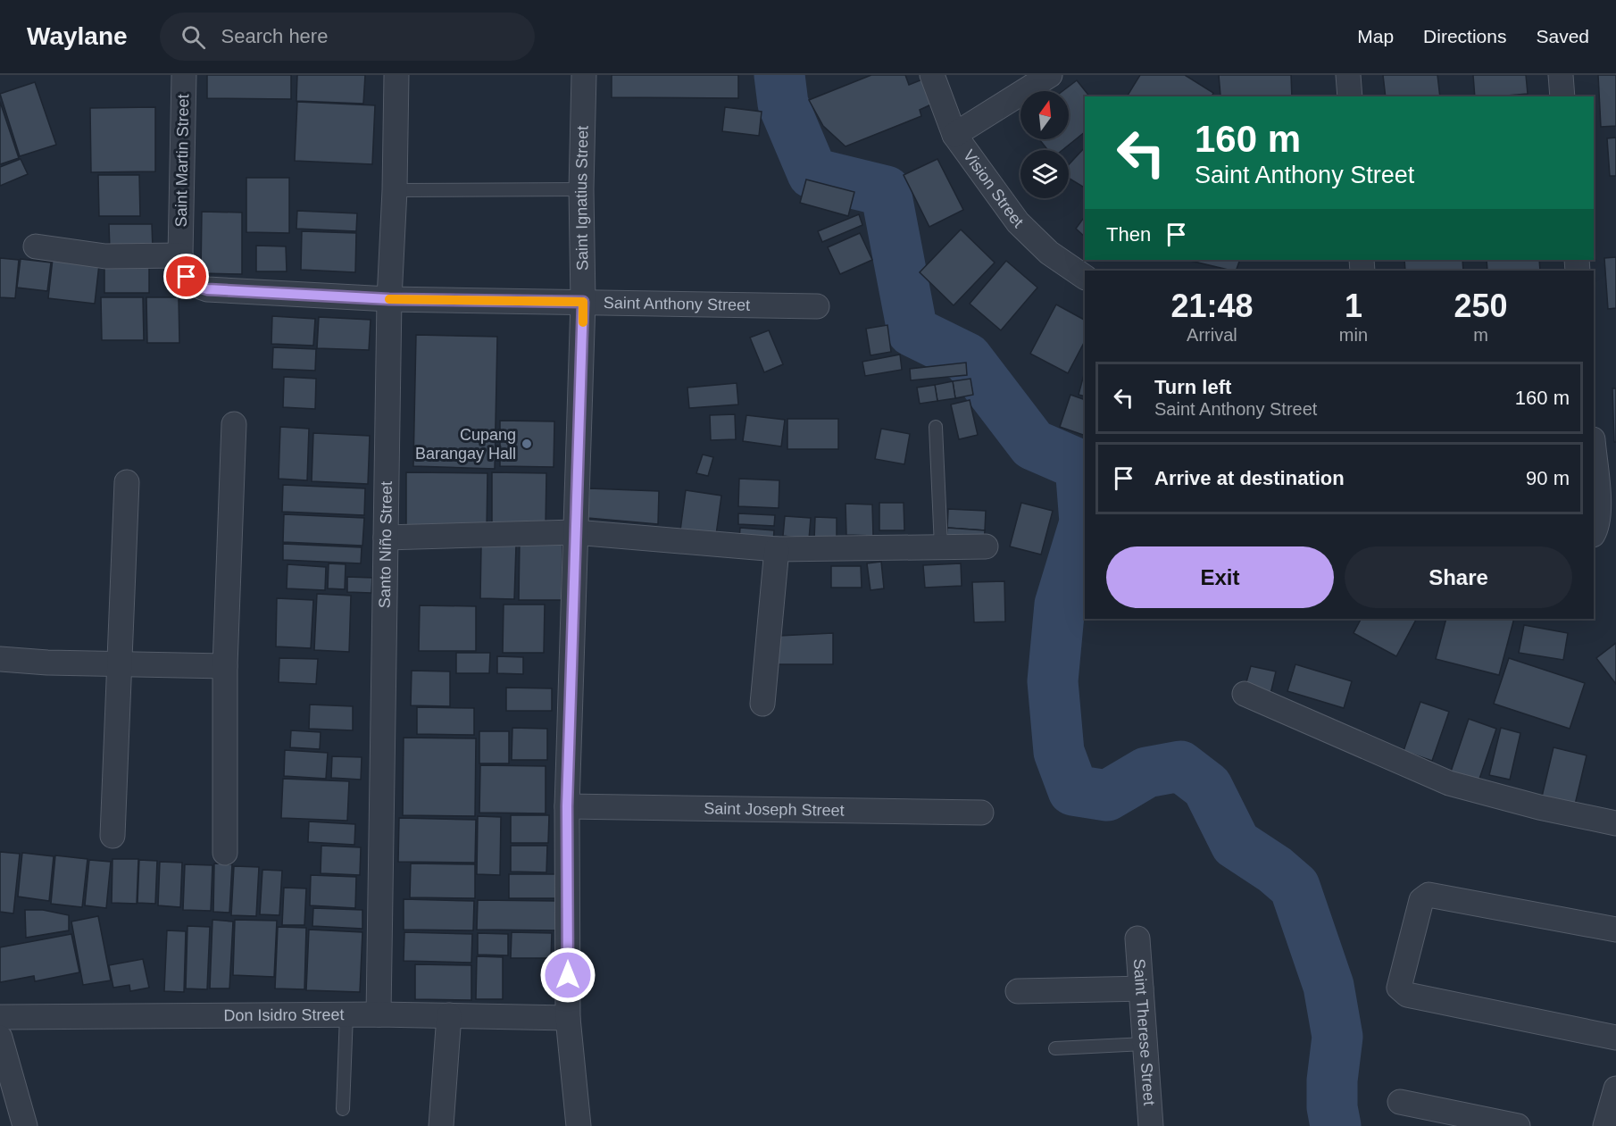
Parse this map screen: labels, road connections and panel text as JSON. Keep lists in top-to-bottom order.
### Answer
{
  "streets": {
    "street": [
      "Saint Martin Street",
      "Vision Street",
      "Saint Ignatius Street",
      "Saint Anthony Street",
      "Santo Niño Street",
      "Saint Joseph Street",
      "Don Isidro Street",
      "Saint Therese Street"
    ]
  },
  "crossings": [
    ["Saint Martin Street", "Saint Anthony Street"],
    ["Saint Ignatius Street", "Saint Anthony Street"],
    ["Saint Ignatius Street", "Saint Joseph Street"],
    ["Saint Ignatius Street", "Don Isidro Street"],
    ["Saint Anthony Street", "Santo Niño Street"],
    ["Santo Niño Street", "Don Isidro Street"]
  ],
  "places": ["Cupang Barangay Hall"],
  "north": "top",
  "page": {
    "header": "Waylane",
    "search": "Search here",
    "nav": ["Map", "Directions", "Saved"],
    "turn": ["160 m", "Saint Anthony Street"],
    "then": "Then",
    "eta": [
      "21:48",
      "Arrival",
      "1",
      "min",
      "250",
      "m"
    ],
    "list": [
      {
        "name": "Turn left",
        "note": "Saint Anthony Street",
        "value": "160 m"
      },
      {
        "name": "Arrive at destination",
        "value": "90 m"
      }
    ],
    "buttons": ["Exit", "Share"]
  }
}
